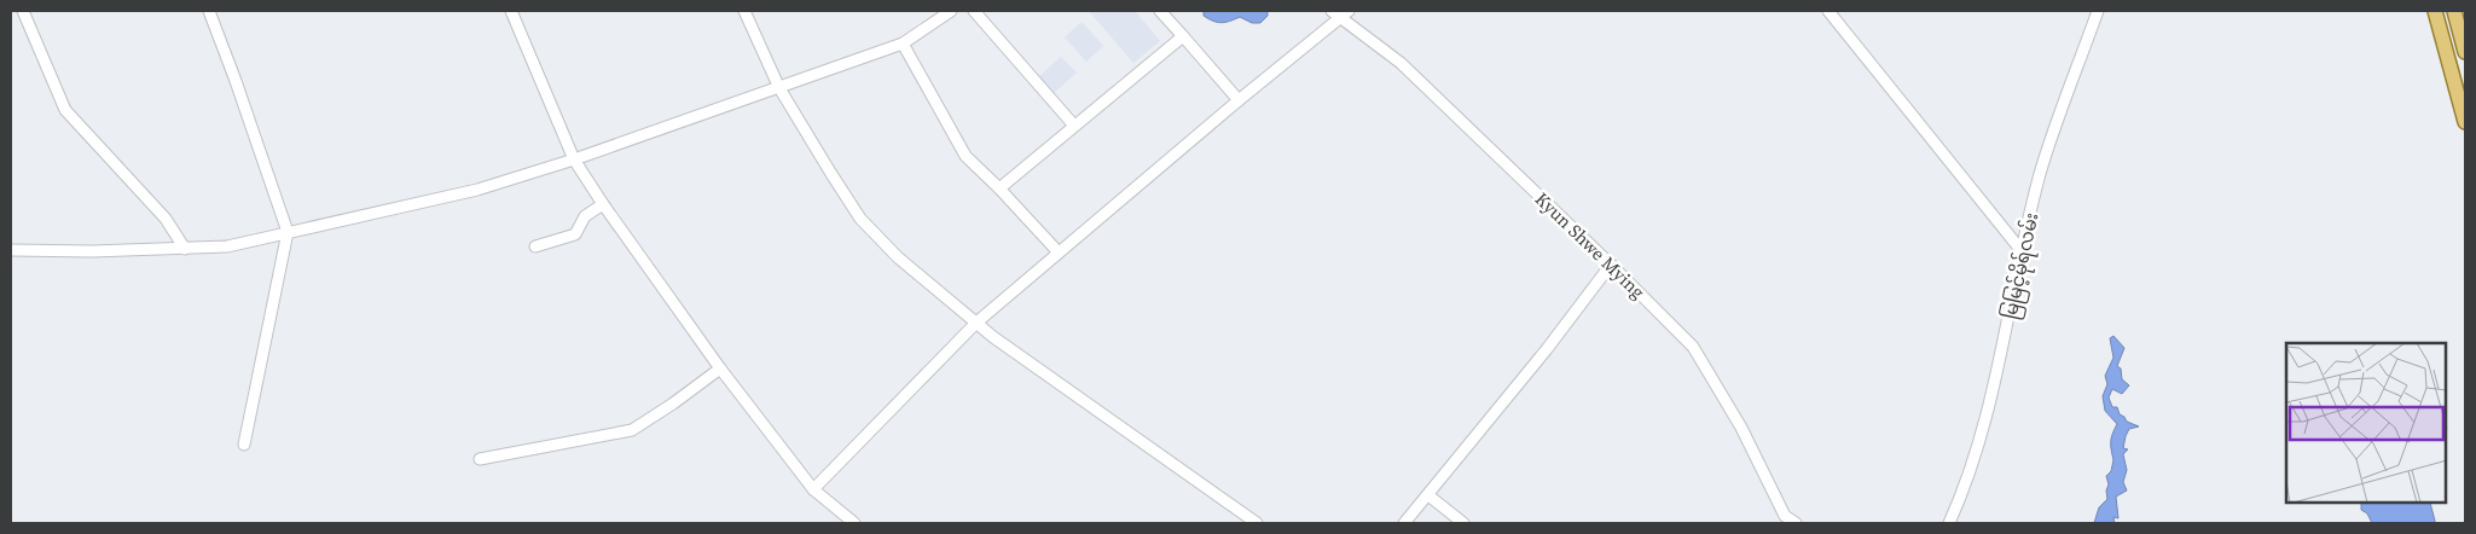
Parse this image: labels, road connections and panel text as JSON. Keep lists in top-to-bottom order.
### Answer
{
  "streets": {
    "street": ["Kyun Shwe Mying", "မြမြင့်မိုရ်လမ်း"]
  }
}
